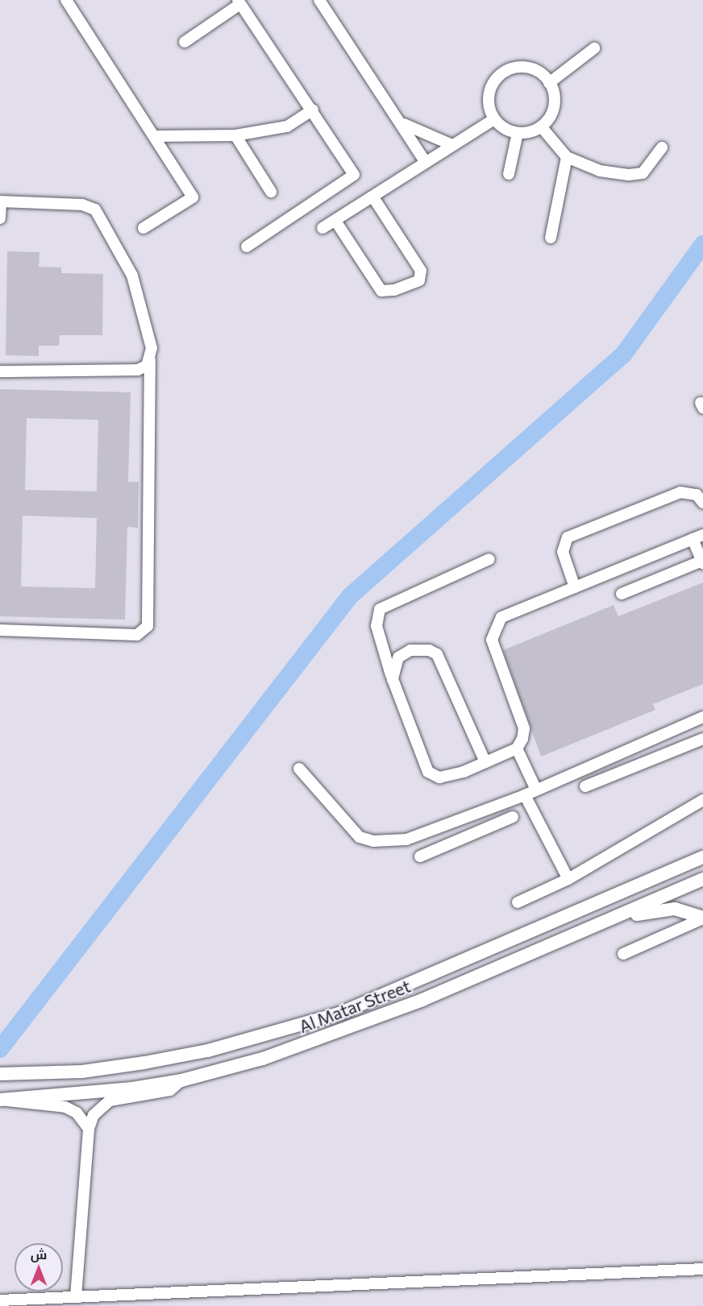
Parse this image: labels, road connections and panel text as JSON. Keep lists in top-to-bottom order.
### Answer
{
  "streets": {
    "main road": ["Al Matar Street"]
  },
  "north": "top"
}
